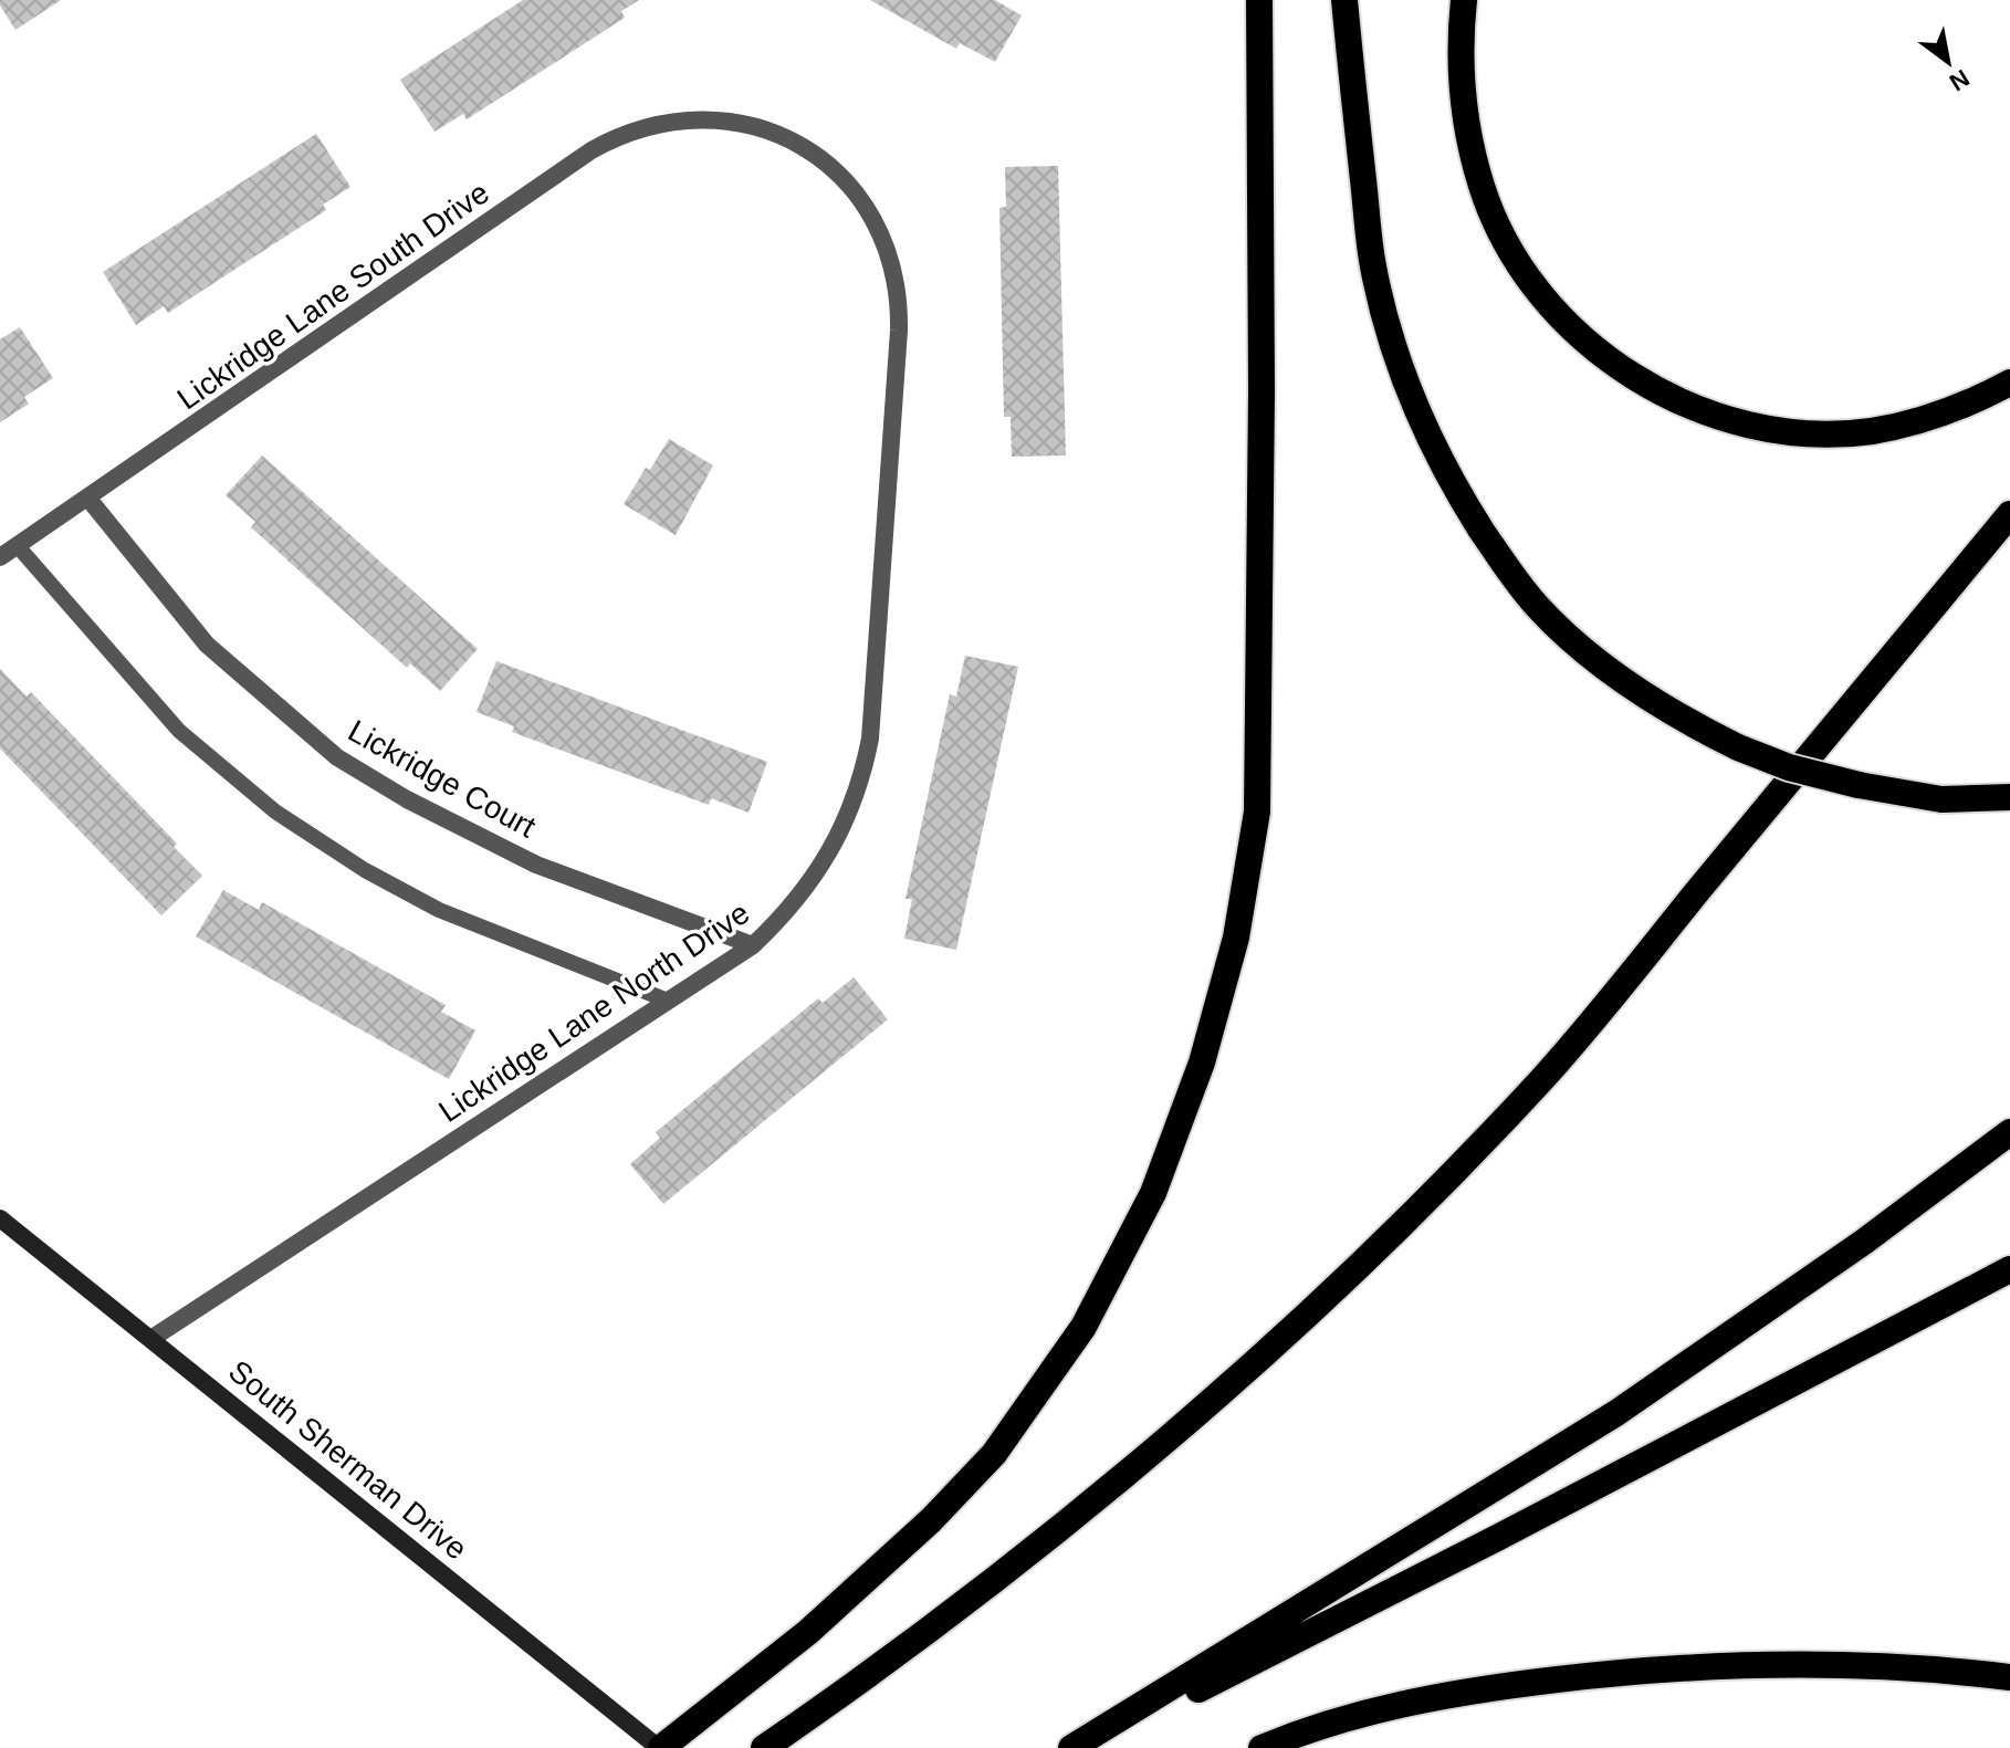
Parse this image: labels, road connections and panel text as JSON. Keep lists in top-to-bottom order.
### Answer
{
  "streets": {
    "main road": ["South Sherman Drive"],
    "street": ["Lickridge Lane South Drive", "Lickridge Court", "Lickridge Lane North Drive"]
  },
  "crossings": [
    ["Lickridge Lane South Drive", "Lickridge Court"],
    ["Lickridge Lane South Drive", "Lickridge Lane North Drive"],
    ["Lickridge Court", "Lickridge Lane North Drive"],
    ["Lickridge Lane North Drive", "South Sherman Drive"]
  ],
  "north": "bottom right"
}
